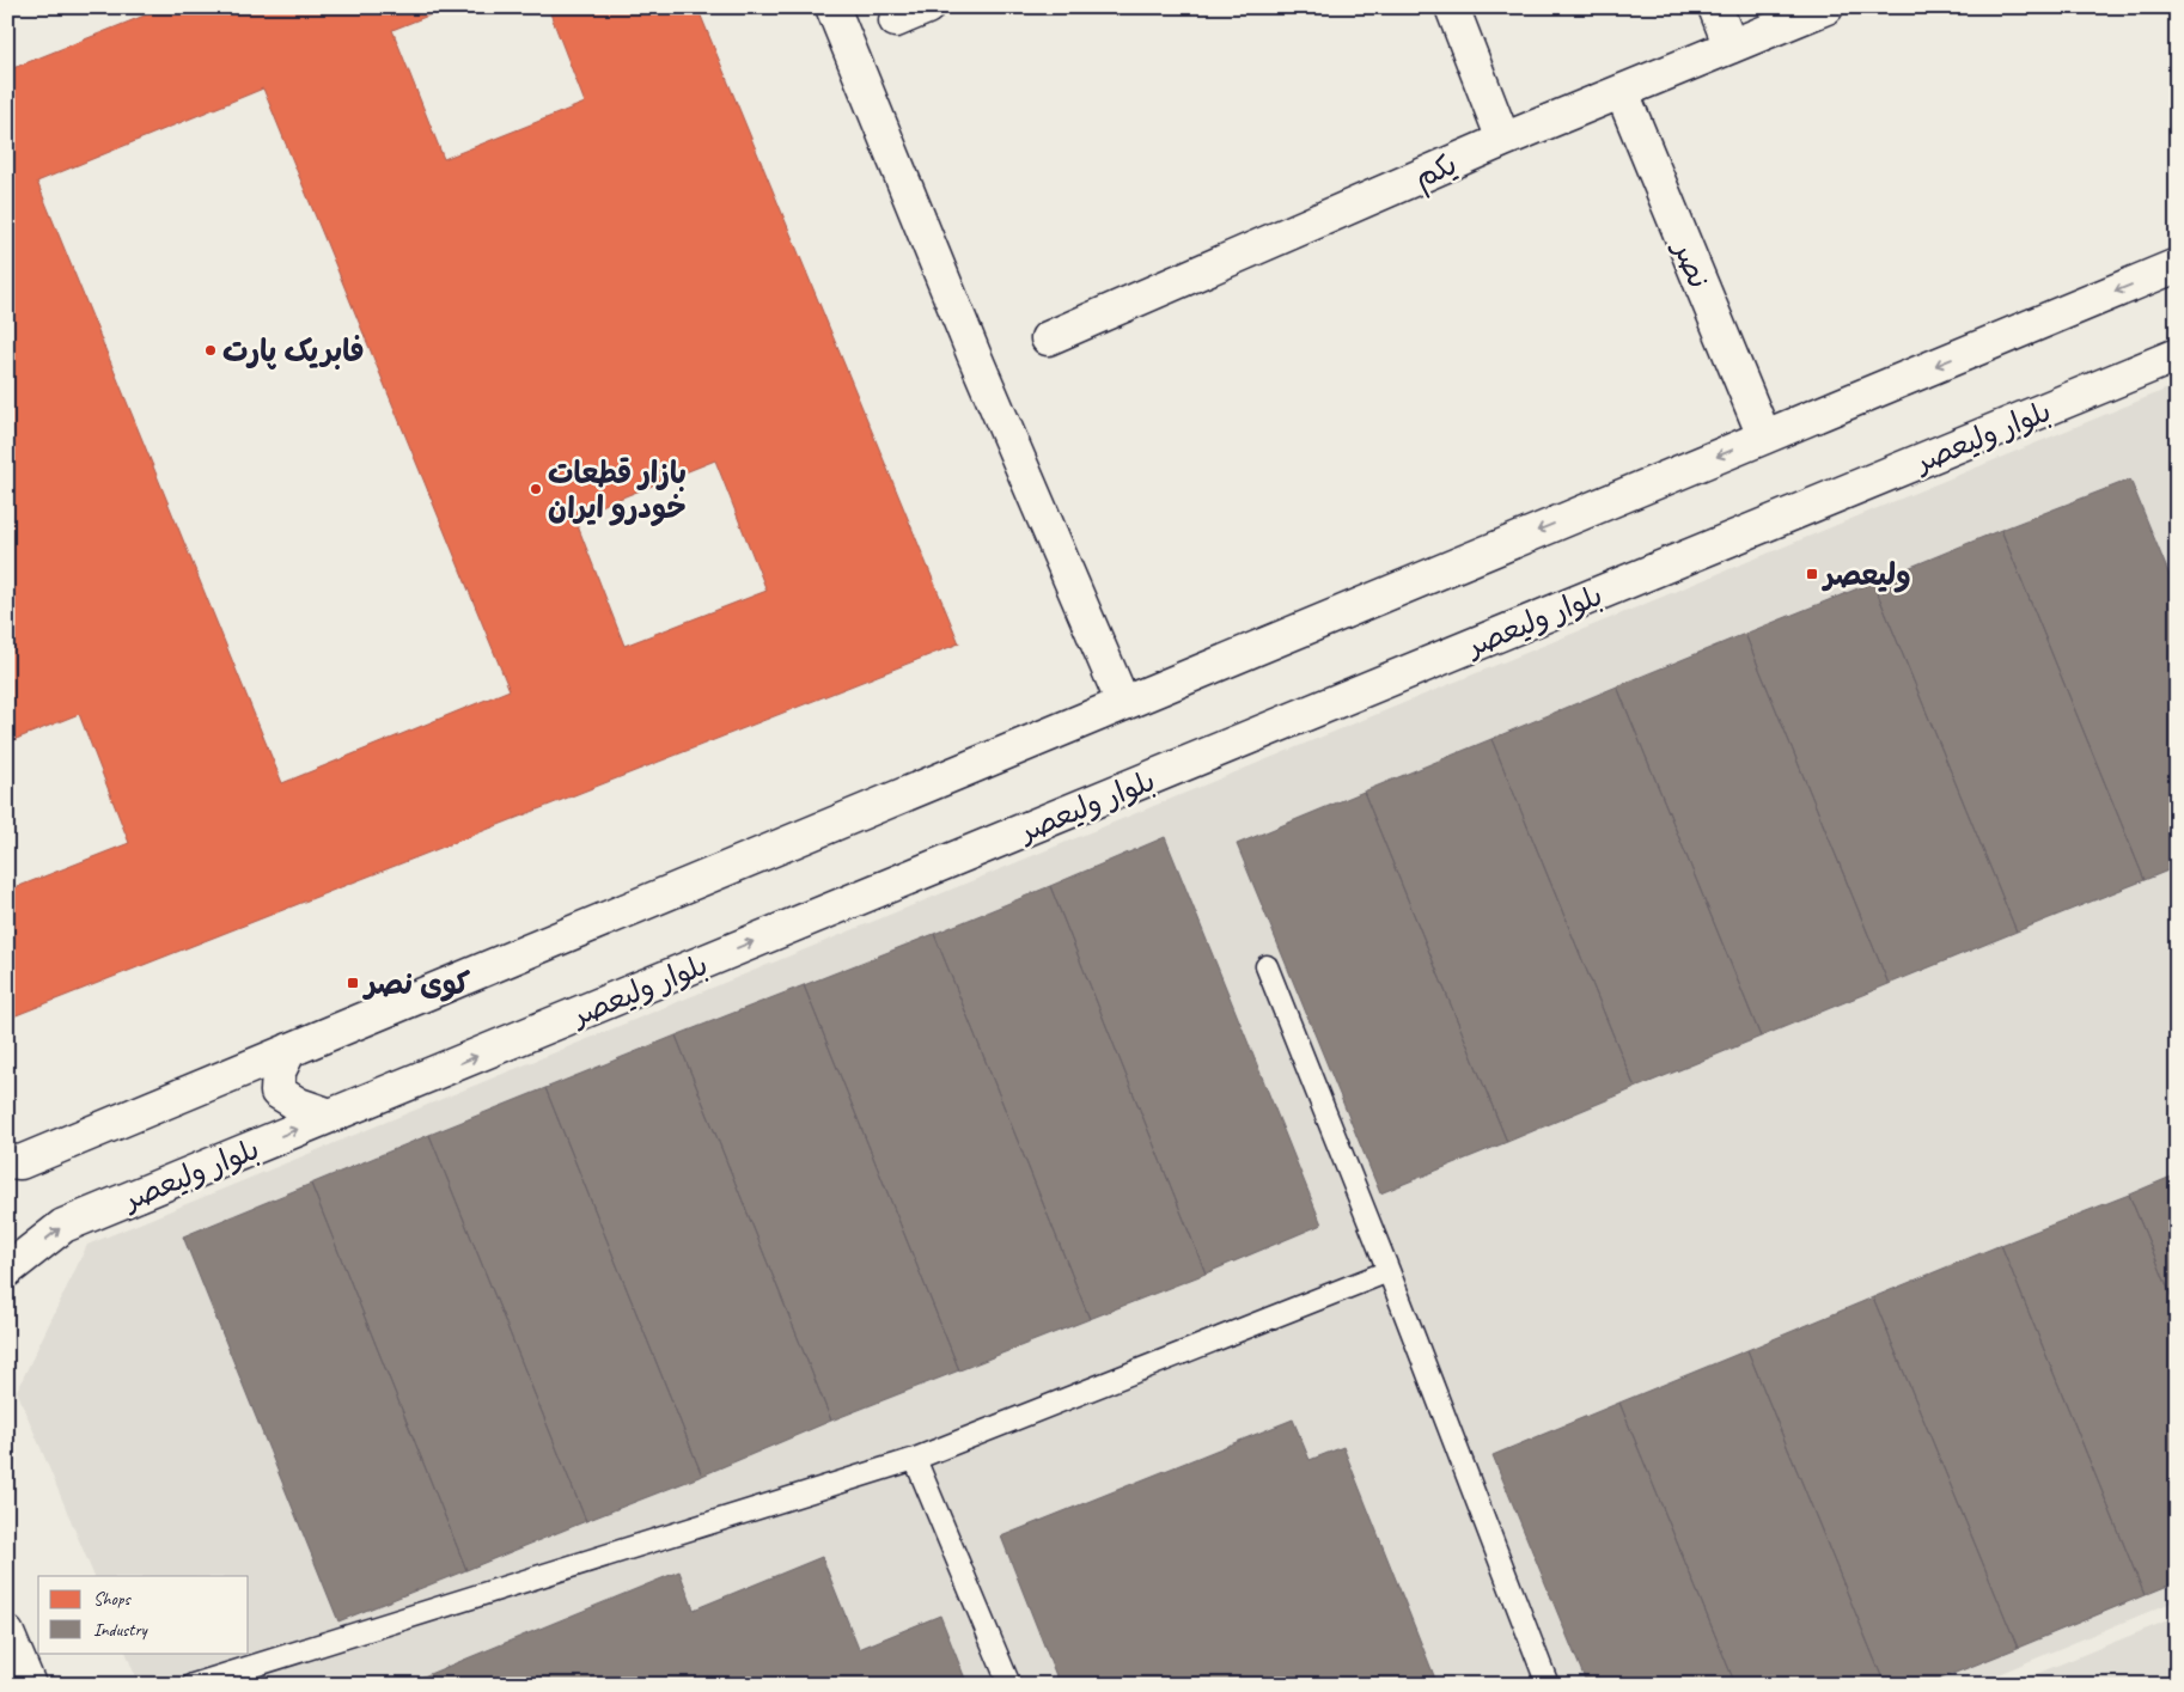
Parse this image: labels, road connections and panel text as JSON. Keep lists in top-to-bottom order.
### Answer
{
  "streets": {
    "main road": ["یکم", "نصر", "بلوار ولیعصر"]
  },
  "crossings": [
    ["یکم", "نصر"]
  ],
  "places": {
    "other": ["فابریک پارت", "بازار قطعات خودرو ایران"],
    "transit": ["ولیعصر", "کوی نصر"]
  },
  "legend": ["Shops", "Industry"]
}
